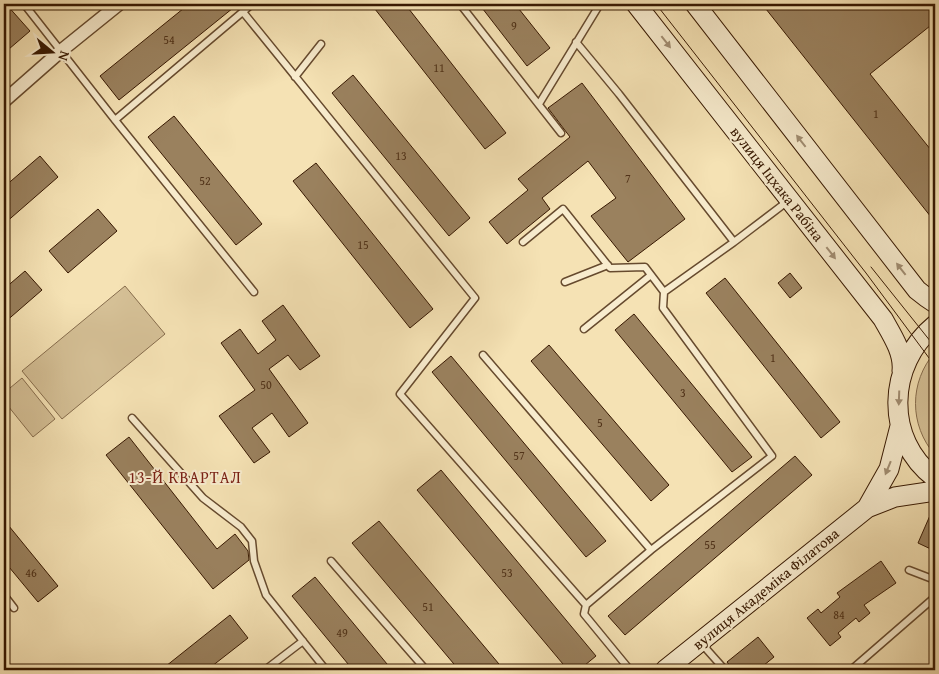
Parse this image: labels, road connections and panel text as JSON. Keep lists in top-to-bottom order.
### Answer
{
  "streets": {
    "main road": ["вулиця Іцхака Рабіна", "вулиця Академіка Філатова"]
  },
  "districts": ["13-Й КВАРТАЛ"],
  "house_numbers": [
    "9",
    "54",
    "11",
    "1",
    "13",
    "7",
    "52",
    "15",
    "1",
    "50",
    "3",
    "5",
    "57",
    "55",
    "46",
    "53",
    "51",
    "84",
    "49"
  ],
  "north": "right"
}
